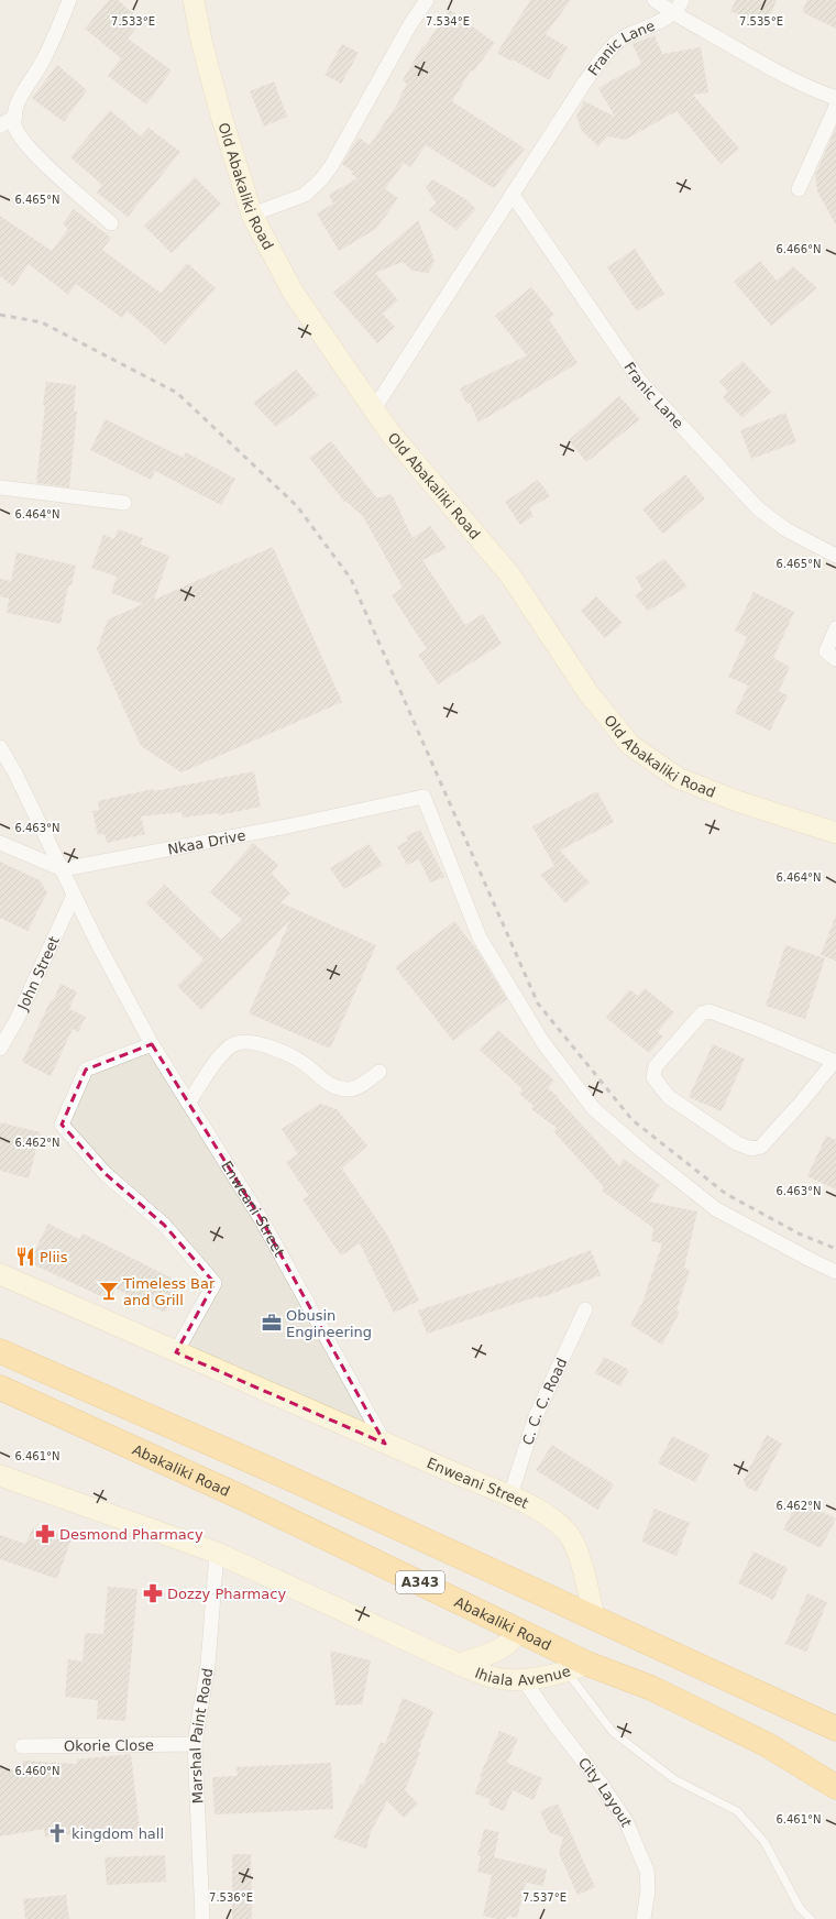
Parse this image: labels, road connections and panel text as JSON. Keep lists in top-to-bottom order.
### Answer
{
  "streets": {
    "highway": ["Abakaliki Road", "A343"],
    "main road": ["Old Abakaliki Road", "Enweani Street", "Ihiala Avenue"],
    "street": [
      "Franic Lane",
      "Nkaa Drive",
      "John Street",
      "C. C. C. Road",
      "Marshal Paint Road",
      "Okorie Close",
      "City Layout"
    ]
  },
  "crossings": [
    ["Franic Lane", "Old Abakaliki Road"],
    ["Nkaa Drive", "Enweani Street"],
    ["John Street", "Enweani Street"],
    ["Enweani Street", "C. C. C. Road"],
    ["Enweani Street", "A343"],
    ["Abakaliki Road", "Ihiala Avenue"],
    ["Ihiala Avenue", "Marshal Paint Road"],
    ["Ihiala Avenue", "City Layout"],
    ["Marshal Paint Road", "Okorie Close"]
  ],
  "places": {
    "restaurant": ["Pliis"],
    "bar": ["Timeless Bar and Grill"],
    "office": ["Obusin Engineering"],
    "pharmacy": ["Desmond Pharmacy", "Dozzy Pharmacy"],
    "church": ["kingdom hall"]
  },
  "coordinates": [
    "7.535°E",
    "7.533°E",
    "7.534°E",
    "6.465°N",
    "6.466°N",
    "6.464°N",
    "6.463°N",
    "6.462°N",
    "6.461°N",
    "6.460°N",
    "7.536°E",
    "7.537°E"
  ]
}
